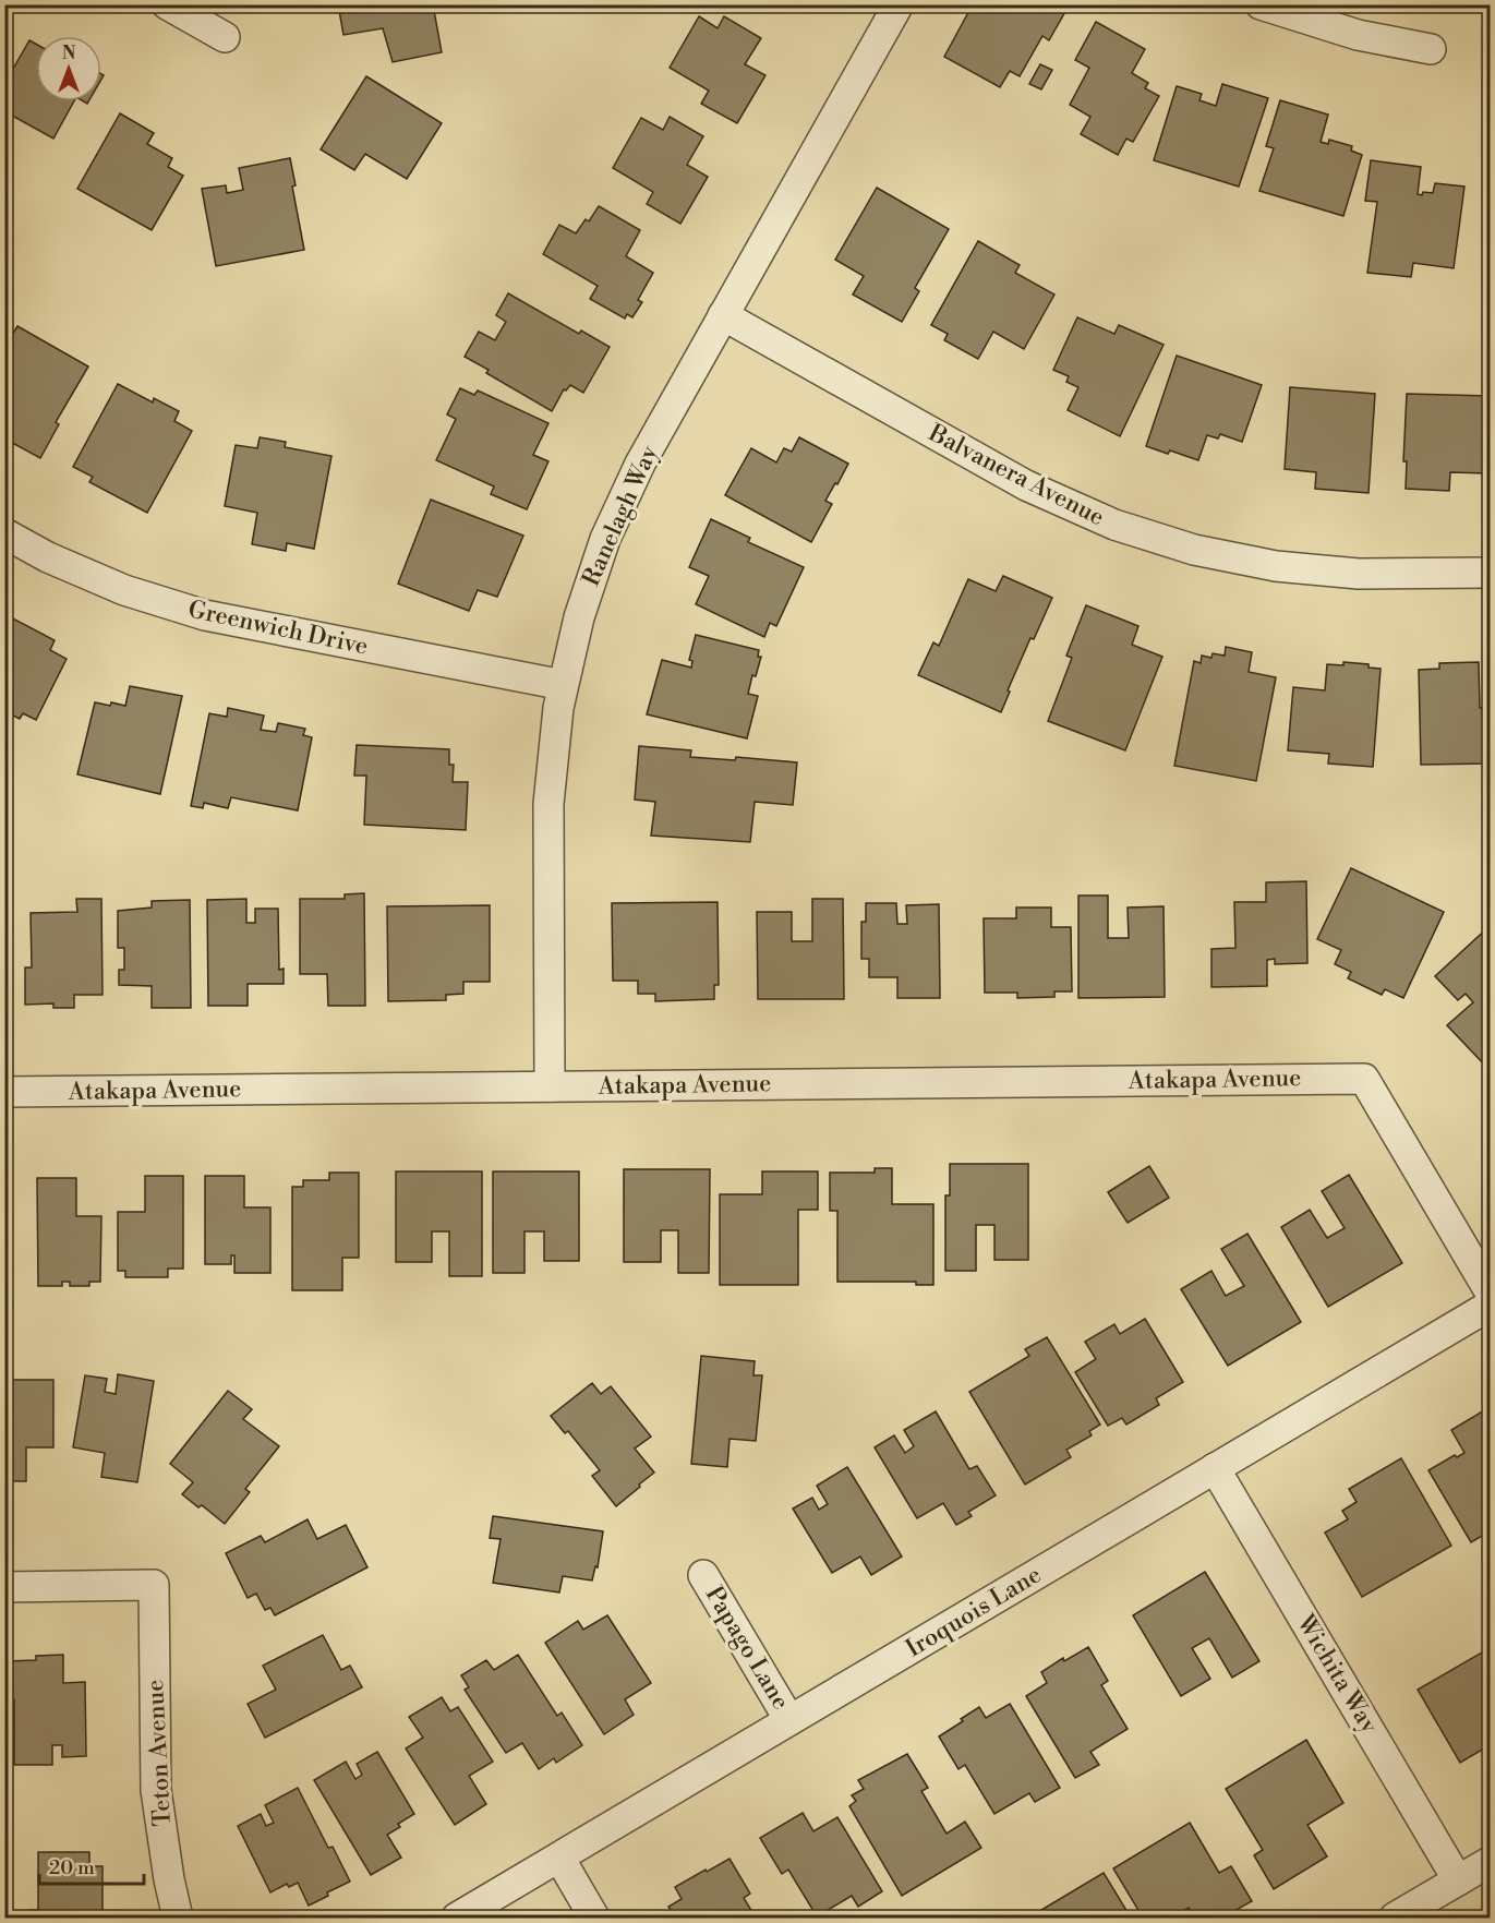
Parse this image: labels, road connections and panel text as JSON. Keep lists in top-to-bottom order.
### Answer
{
  "streets": {
    "street": [
      "Balvanera Avenue",
      "Ranelagh Way",
      "Greenwich Drive",
      "Atakapa Avenue",
      "Iroquois Lane",
      "Papago Lane",
      "Wichita Way",
      "Teton Avenue"
    ]
  },
  "crossings": [
    ["Balvanera Avenue", "Ranelagh Way"],
    ["Ranelagh Way", "Greenwich Drive"],
    ["Ranelagh Way", "Atakapa Avenue"],
    ["Iroquois Lane", "Papago Lane"],
    ["Iroquois Lane", "Wichita Way"]
  ],
  "scale_bar": "20 m",
  "north": "top"
}
